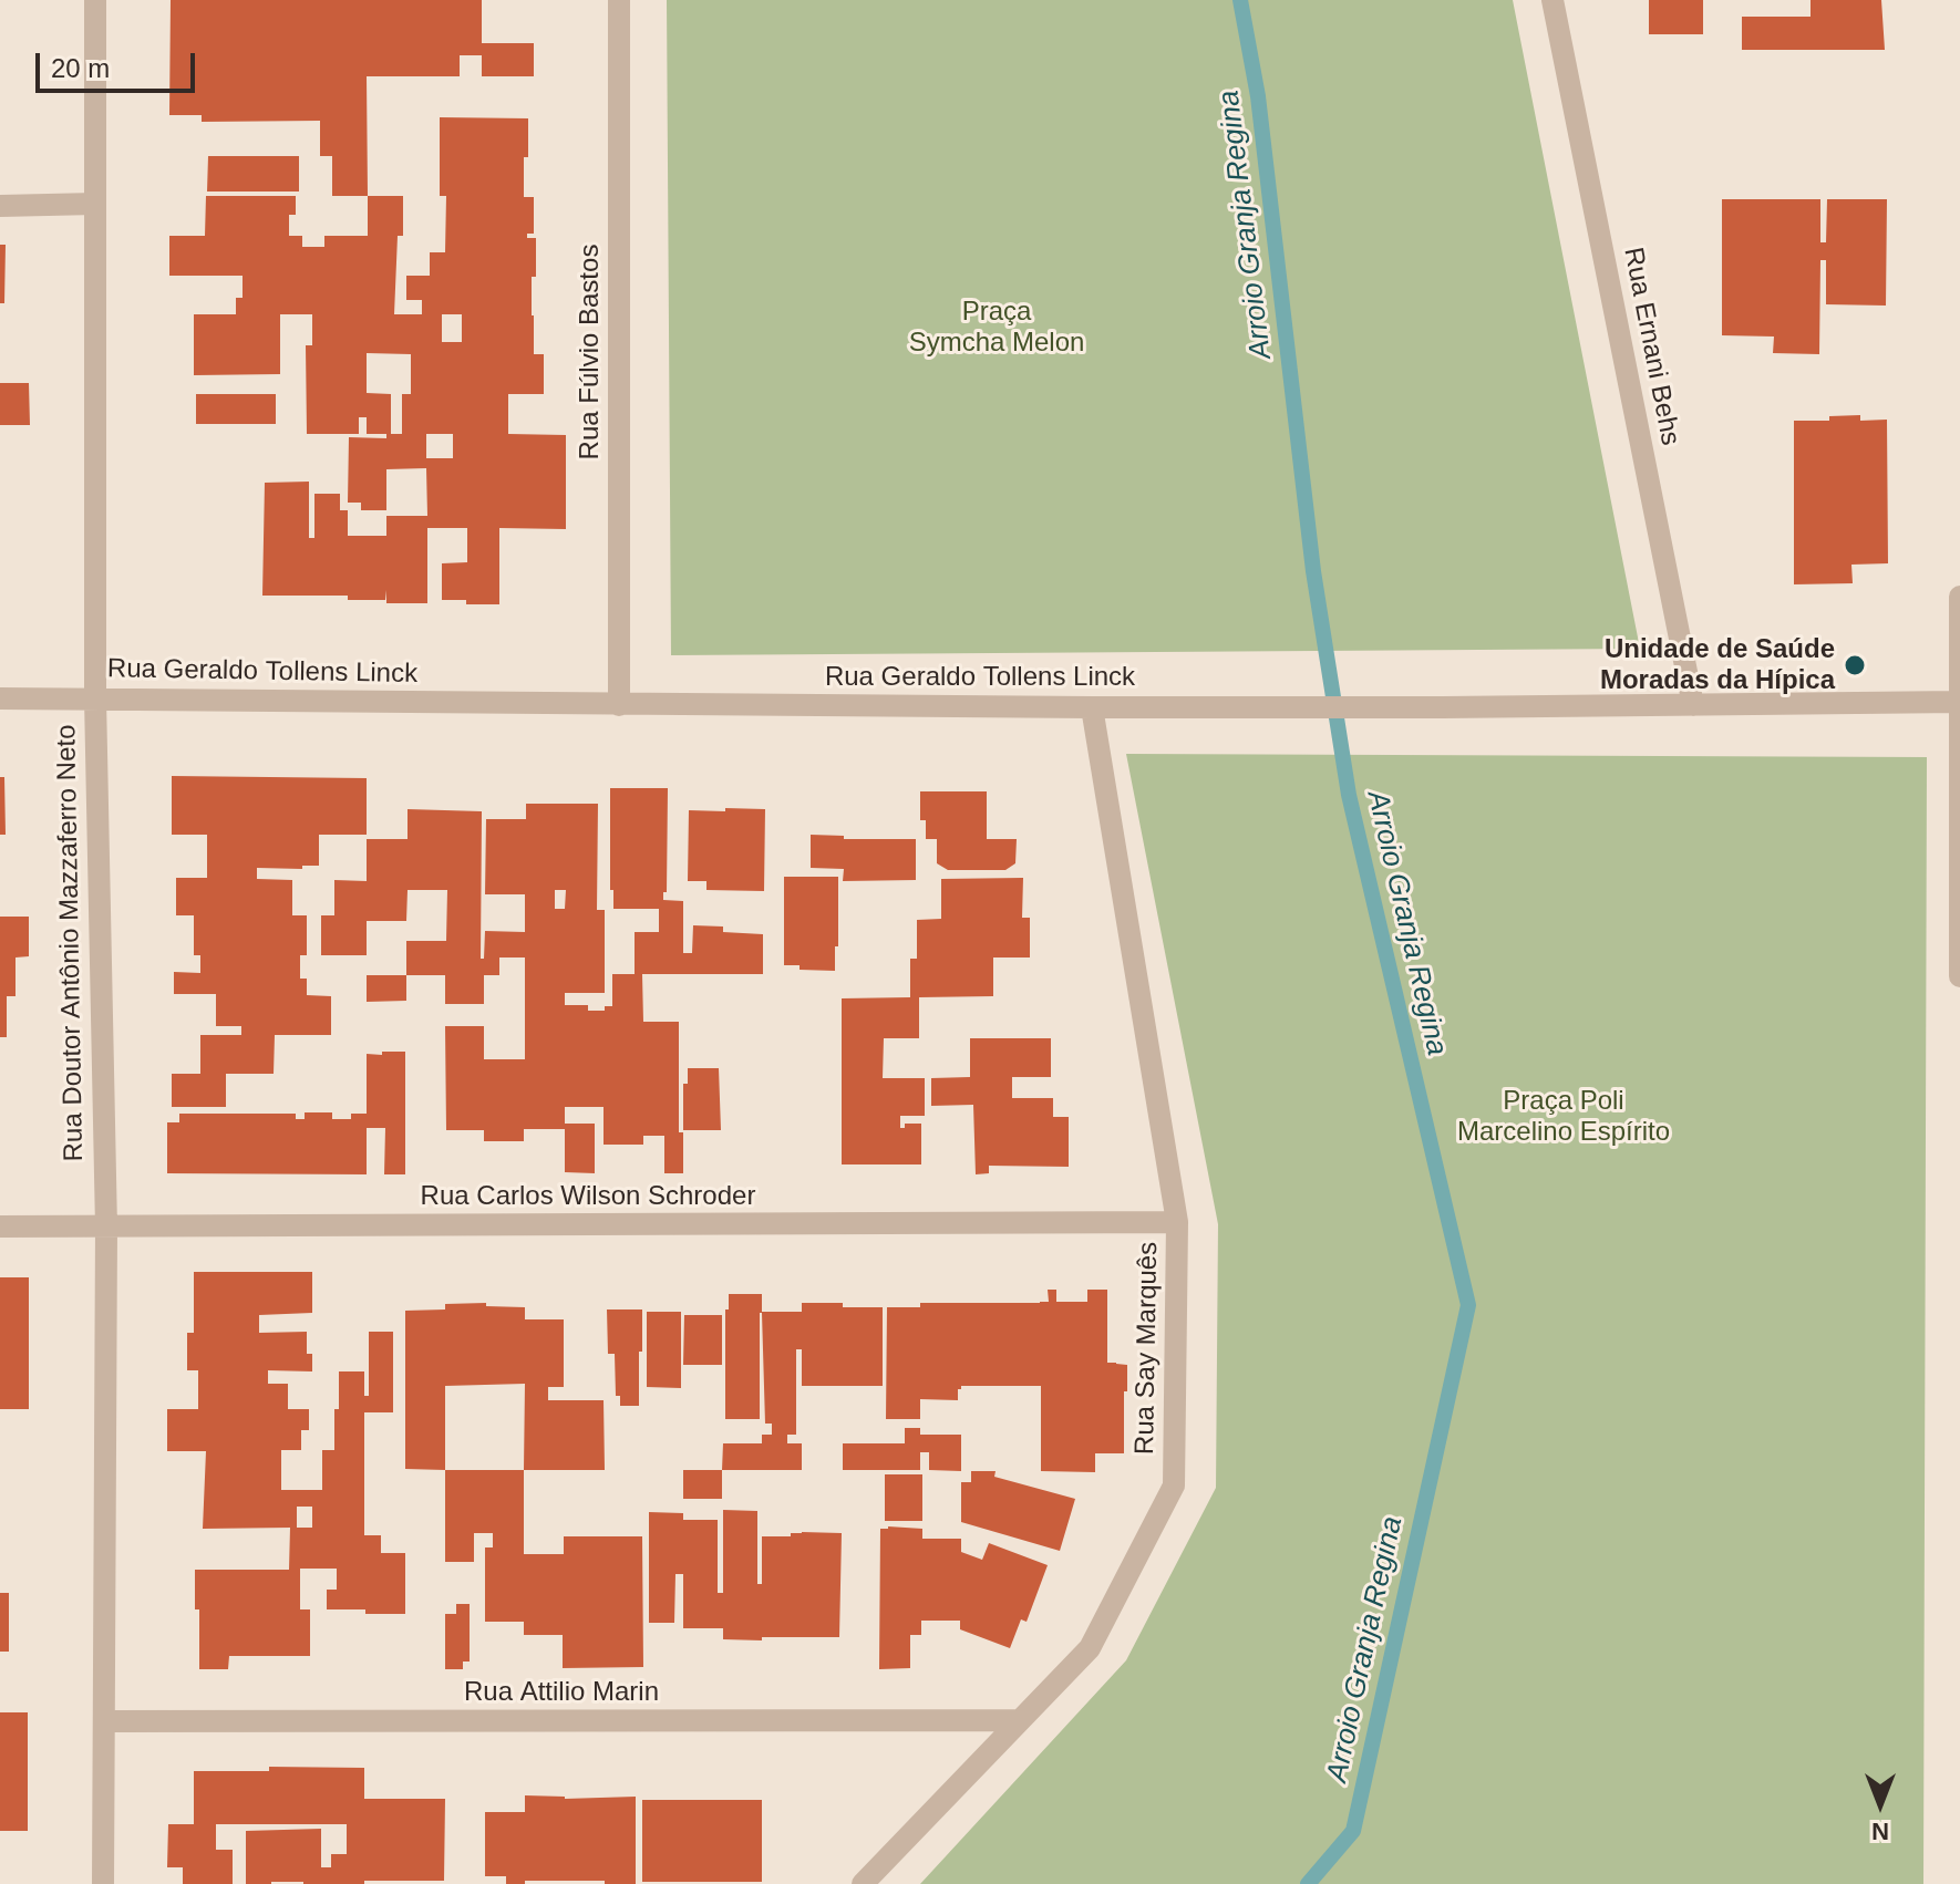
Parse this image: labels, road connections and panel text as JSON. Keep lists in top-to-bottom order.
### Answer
{
  "streets": {
    "street": [
      "Rua Ernani Behs",
      "Rua Fúlvio Bastos",
      "Rua Geraldo Tollens Linck",
      "Rua Doutor Antônio Mazzaferro Neto",
      "Rua Carlos Wilson Schroder",
      "Rua Say Marquês",
      "Rua Attilio Marin"
    ]
  },
  "crossings": [
    ["Rua Ernani Behs", "Rua Geraldo Tollens Linck"],
    ["Rua Fúlvio Bastos", "Rua Geraldo Tollens Linck"],
    ["Rua Geraldo Tollens Linck", "Rua Doutor Antônio Mazzaferro Neto"],
    ["Rua Geraldo Tollens Linck", "Rua Say Marquês"],
    ["Rua Doutor Antônio Mazzaferro Neto", "Rua Carlos Wilson Schroder"],
    ["Rua Doutor Antônio Mazzaferro Neto", "Rua Attilio Marin"],
    ["Rua Carlos Wilson Schroder", "Rua Say Marquês"],
    ["Rua Say Marquês", "Rua Attilio Marin"]
  ],
  "water": ["Arroio Granja Regina"],
  "parks": ["Praça Symcha Melon", "Praça Poli Marcelino Espírito"],
  "places": ["Unidade de Saúde Moradas da Hípica"],
  "scale_bar": "20 m",
  "north": "bottom"
}
